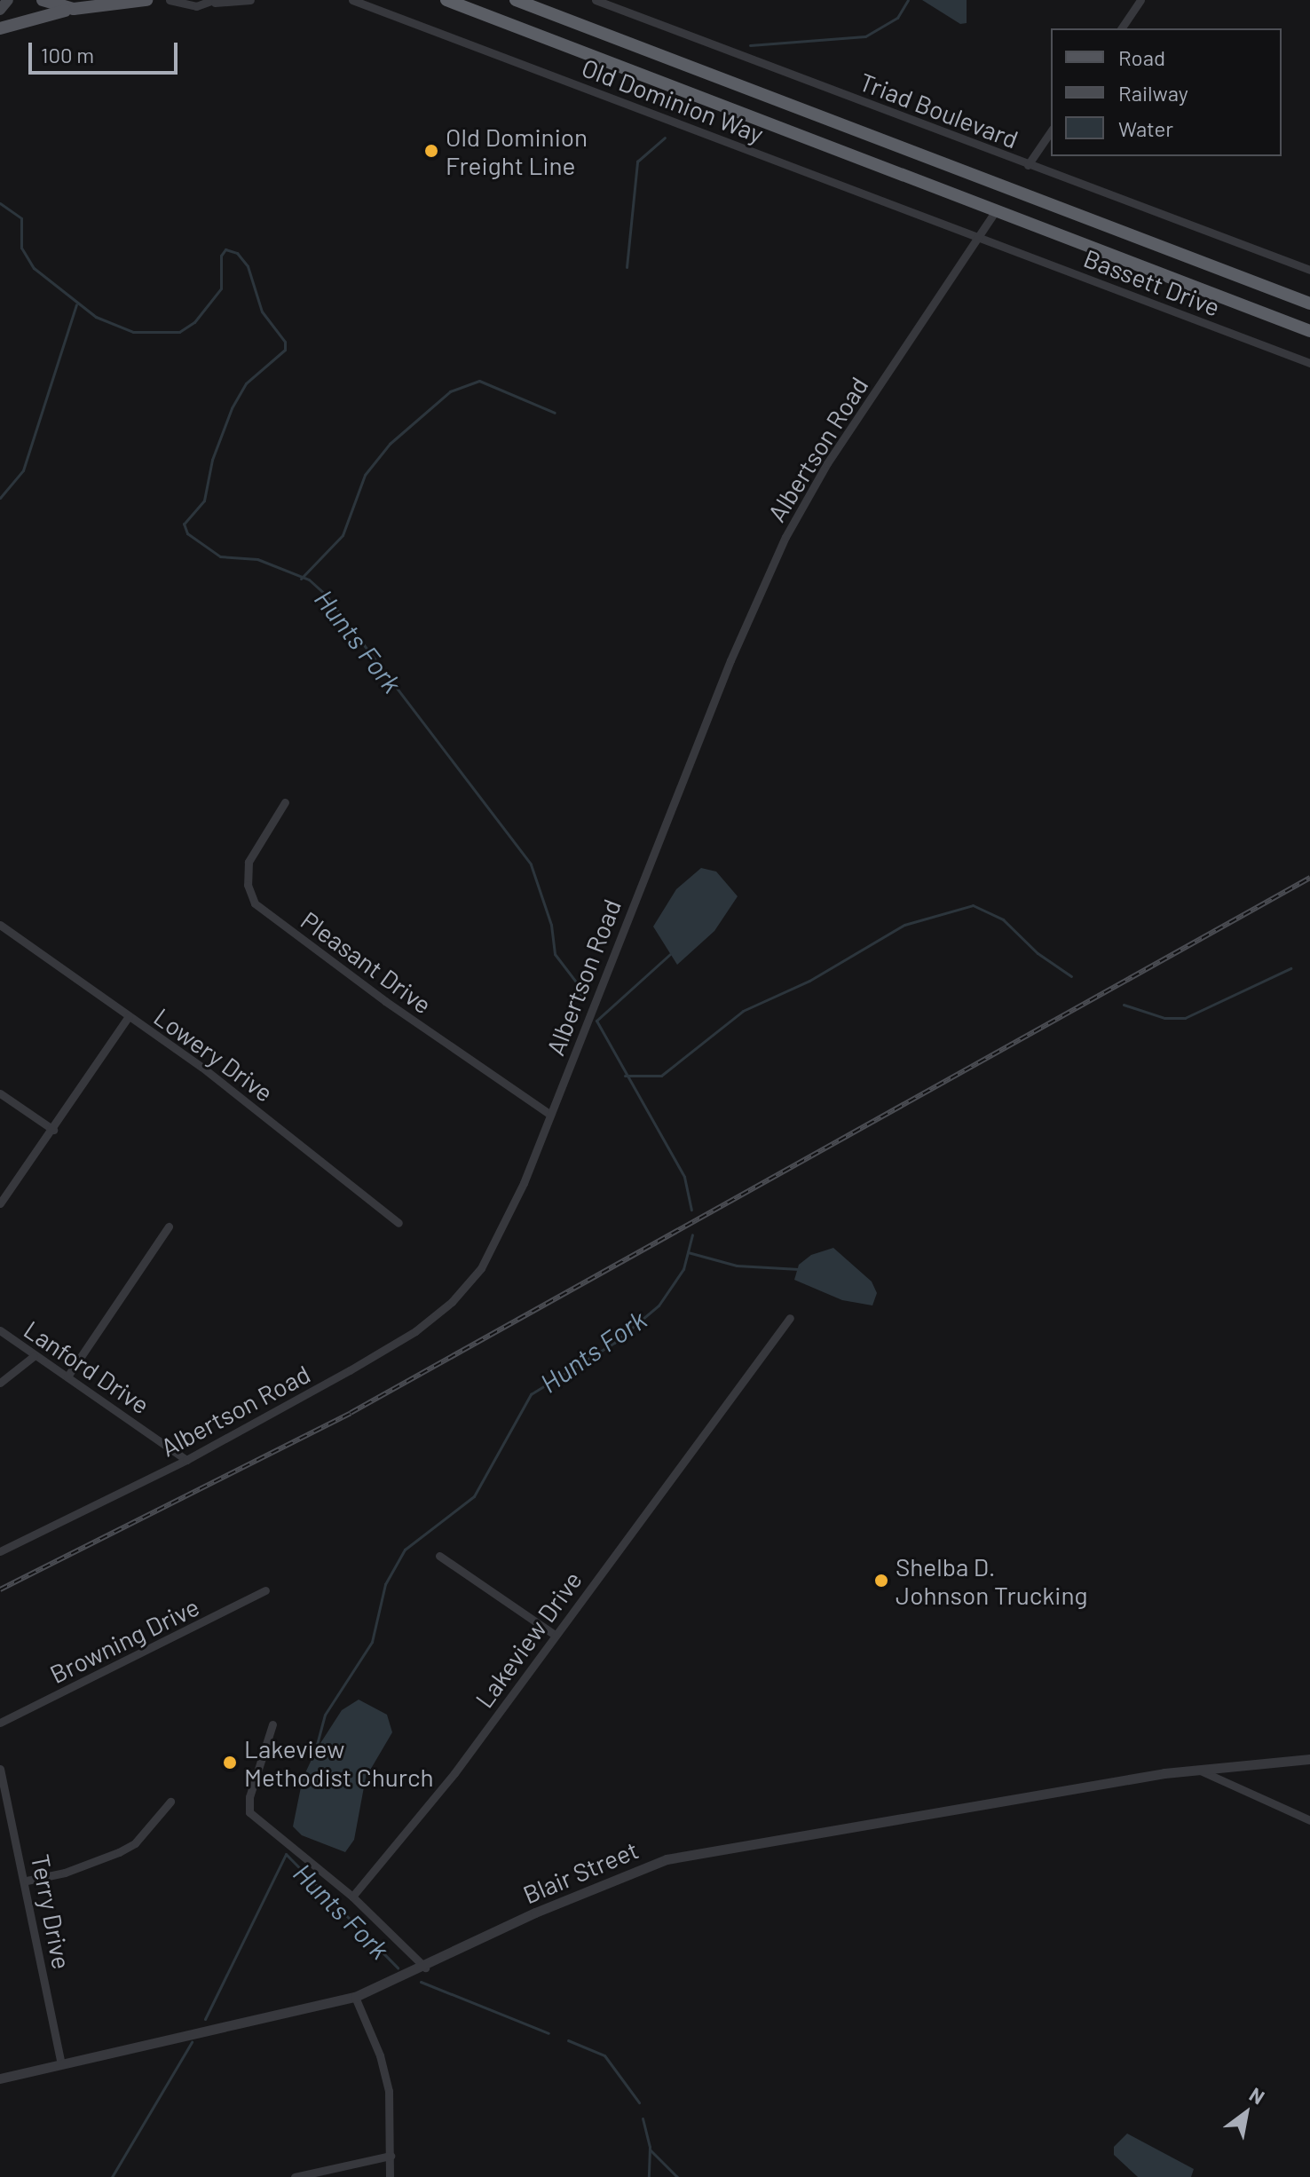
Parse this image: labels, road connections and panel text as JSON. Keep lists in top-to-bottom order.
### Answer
{
  "streets": {
    "street": [
      "Old Dominion Way",
      "Triad Boulevard",
      "Bassett Drive",
      "Albertson Road",
      "Pleasant Drive",
      "Lowery Drive",
      "Lanford Drive",
      "Lakeview Drive",
      "Browning Drive",
      "Blair Street",
      "Terry Drive"
    ]
  },
  "crossings": [
    ["Old Dominion Way", "Bassett Drive"],
    ["Old Dominion Way", "Albertson Road"],
    ["Bassett Drive", "Albertson Road"],
    ["Albertson Road", "Pleasant Drive"],
    ["Albertson Road", "Lanford Drive"],
    ["Blair Street", "Terry Drive"]
  ],
  "water": ["Hunts Fork"],
  "places": ["Old Dominion Freight Line", "Shelba D. Johnson Trucking", "Lakeview Methodist Church"],
  "legend": ["Road", "Railway", "Water"],
  "scale_bar": "100 m",
  "north": "top right"
}
